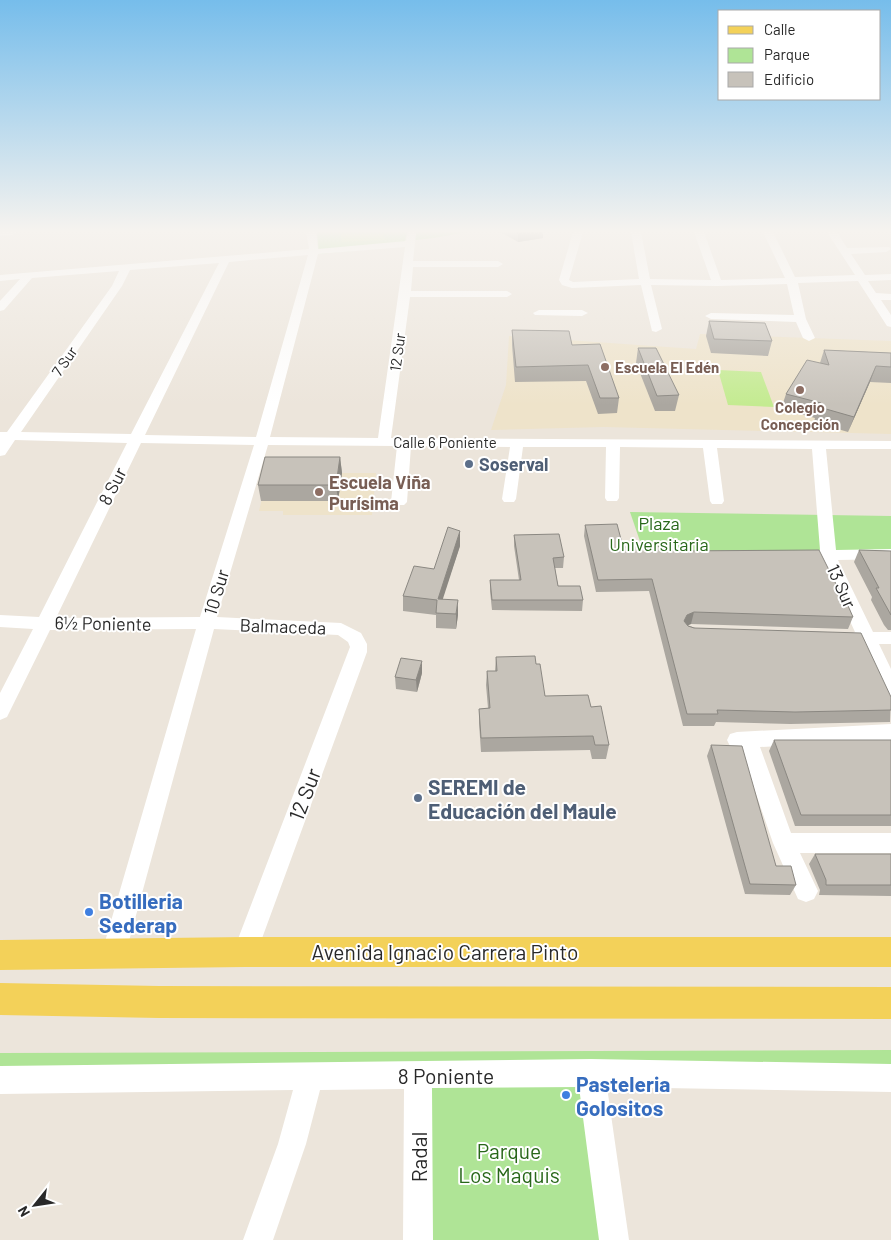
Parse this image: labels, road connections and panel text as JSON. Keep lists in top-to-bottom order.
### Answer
{
  "streets": {
    "main road": ["Avenida Ignacio Carrera Pinto"],
    "street": [
      "12 Sur",
      "7 Sur",
      "Calle 6 Poniente",
      "8 Sur",
      "13 Sur",
      "10 Sur",
      "6½ Poniente",
      "Balmaceda",
      "8 Poniente",
      "Radal"
    ]
  },
  "crossings": [
    ["12 Sur", "Calle 6 Poniente"],
    ["12 Sur", "Balmaceda"],
    ["12 Sur", "Avenida Ignacio Carrera Pinto"],
    ["7 Sur", "Calle 6 Poniente"],
    ["Calle 6 Poniente", "8 Sur"],
    ["Calle 6 Poniente", "13 Sur"],
    ["Calle 6 Poniente", "10 Sur"],
    ["8 Sur", "6½ Poniente"],
    ["10 Sur", "6½ Poniente"],
    ["10 Sur", "Balmaceda"],
    ["10 Sur", "Avenida Ignacio Carrera Pinto"],
    ["6½ Poniente", "Balmaceda"],
    ["8 Poniente", "Radal"]
  ],
  "parks": ["Plaza Universitaria", "Parque Los Maquis"],
  "places": [
    "Escuela El Edén",
    "Colegio Concepción",
    "Soserval",
    "Escuela Viña Purísima",
    "SEREMI de Educación del Maule",
    "Botilleria Sederap",
    "Pasteleria Golositos"
  ],
  "legend": ["Calle", "Parque", "Edificio"],
  "north": "bottom left"
}
